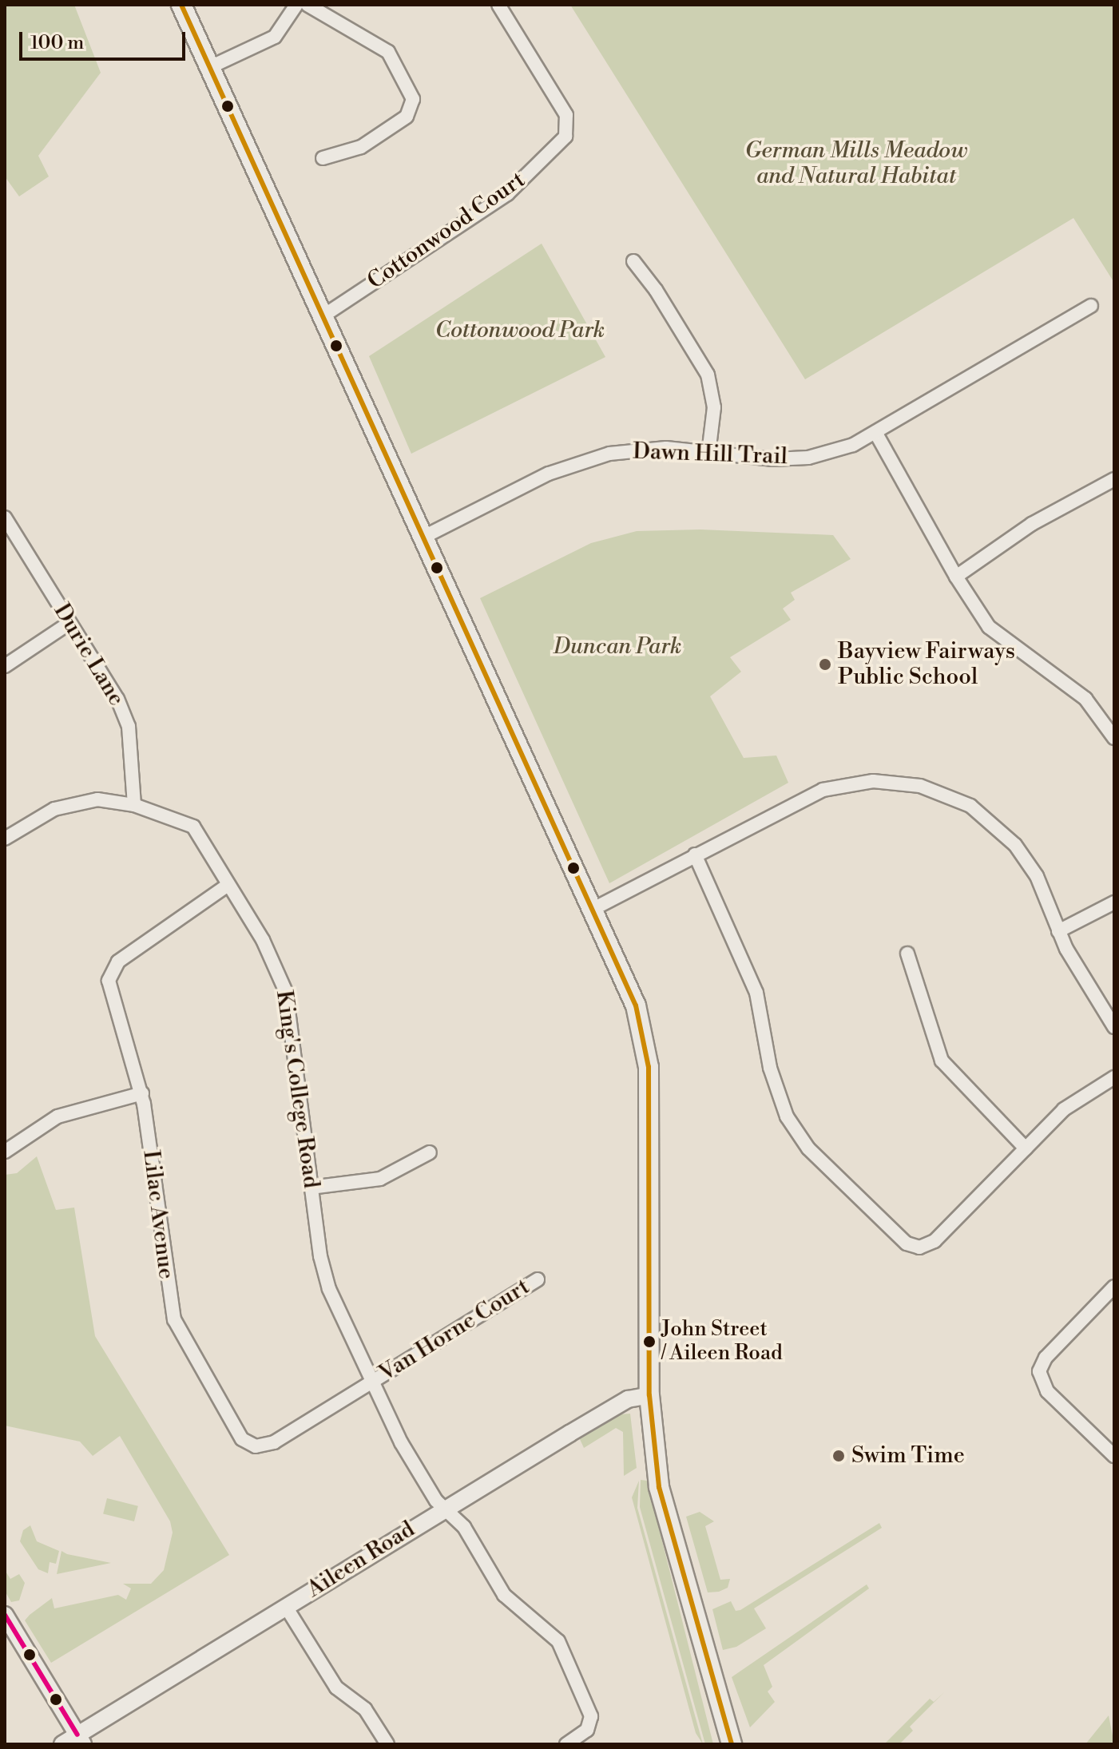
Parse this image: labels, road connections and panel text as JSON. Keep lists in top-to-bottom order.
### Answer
{
  "streets": {
    "street": [
      "Cottonwood Court",
      "Dawn Hill Trail",
      "Durie Lane",
      "King's College Road",
      "Lilac Avenue",
      "Van Horne Court",
      "Aileen Road"
    ]
  },
  "crossings": [
    ["Durie Lane", "King's College Road"],
    ["King's College Road", "Lilac Avenue"],
    ["King's College Road", "Van Horne Court"],
    ["King's College Road", "Aileen Road"],
    ["Lilac Avenue", "Van Horne Court"]
  ],
  "parks": ["German Mills Meadow and Natural Habitat", "Cottonwood Park", "Duncan Park"],
  "places": ["Bayview Fairways Public School", "John Street / Aileen Road", "Swim Time"],
  "scale_bar": "100 m"
}
